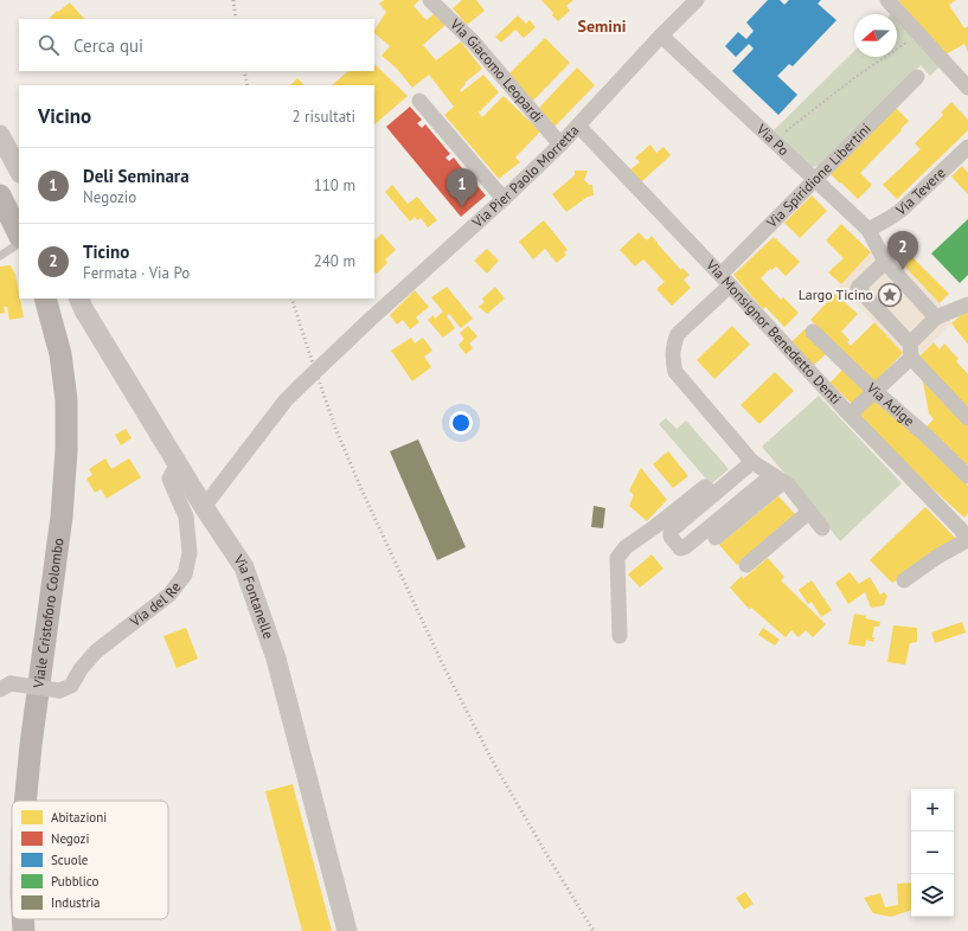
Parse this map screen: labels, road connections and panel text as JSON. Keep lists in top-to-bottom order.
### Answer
{
  "streets": {
    "main road": ["Viale Cristoforo Colombo"],
    "street": [
      "Via Giacomo Leopardi",
      "Via Po",
      "Via Spiridione Libertini",
      "Via Pier Paolo Morretta",
      "Via Tevere",
      "Via Monsignor Benedetto Denti",
      "Via Adige",
      "Via Fontanelle",
      "Via del Re"
    ]
  },
  "crossings": [
    ["Via Giacomo Leopardi", "Via Pier Paolo Morretta"],
    ["Via Po", "Via Spiridione Libertini"],
    ["Via Po", "Via Pier Paolo Morretta"],
    ["Via Po", "Via Tevere"],
    ["Via Spiridione Libertini", "Via Monsignor Benedetto Denti"],
    ["Via Pier Paolo Morretta", "Via Monsignor Benedetto Denti"],
    ["Via Pier Paolo Morretta", "Via Fontanelle"],
    ["Via Fontanelle", "Via del Re"]
  ],
  "districts": ["Semini"],
  "places": {
    "place": ["Largo Ticino"]
  },
  "legend": [
    "Abitazioni",
    "Negozi",
    "Scuole",
    "Pubblico",
    "Industria"
  ],
  "north": "left",
  "page": {
    "search": "Cerca qui",
    "heading": ["Vicino", "2 risultati"],
    "list": [
      {
        "mark": "1",
        "name": "Deli Seminara",
        "note": "Negozio",
        "value": "110 m"
      },
      {
        "mark": "2",
        "name": "Ticino",
        "note": "Fermata · Via Po",
        "value": "240 m"
      }
    ],
    "pins": ["1", "2"],
    "map_buttons": ["+", "−"]
  }
}
